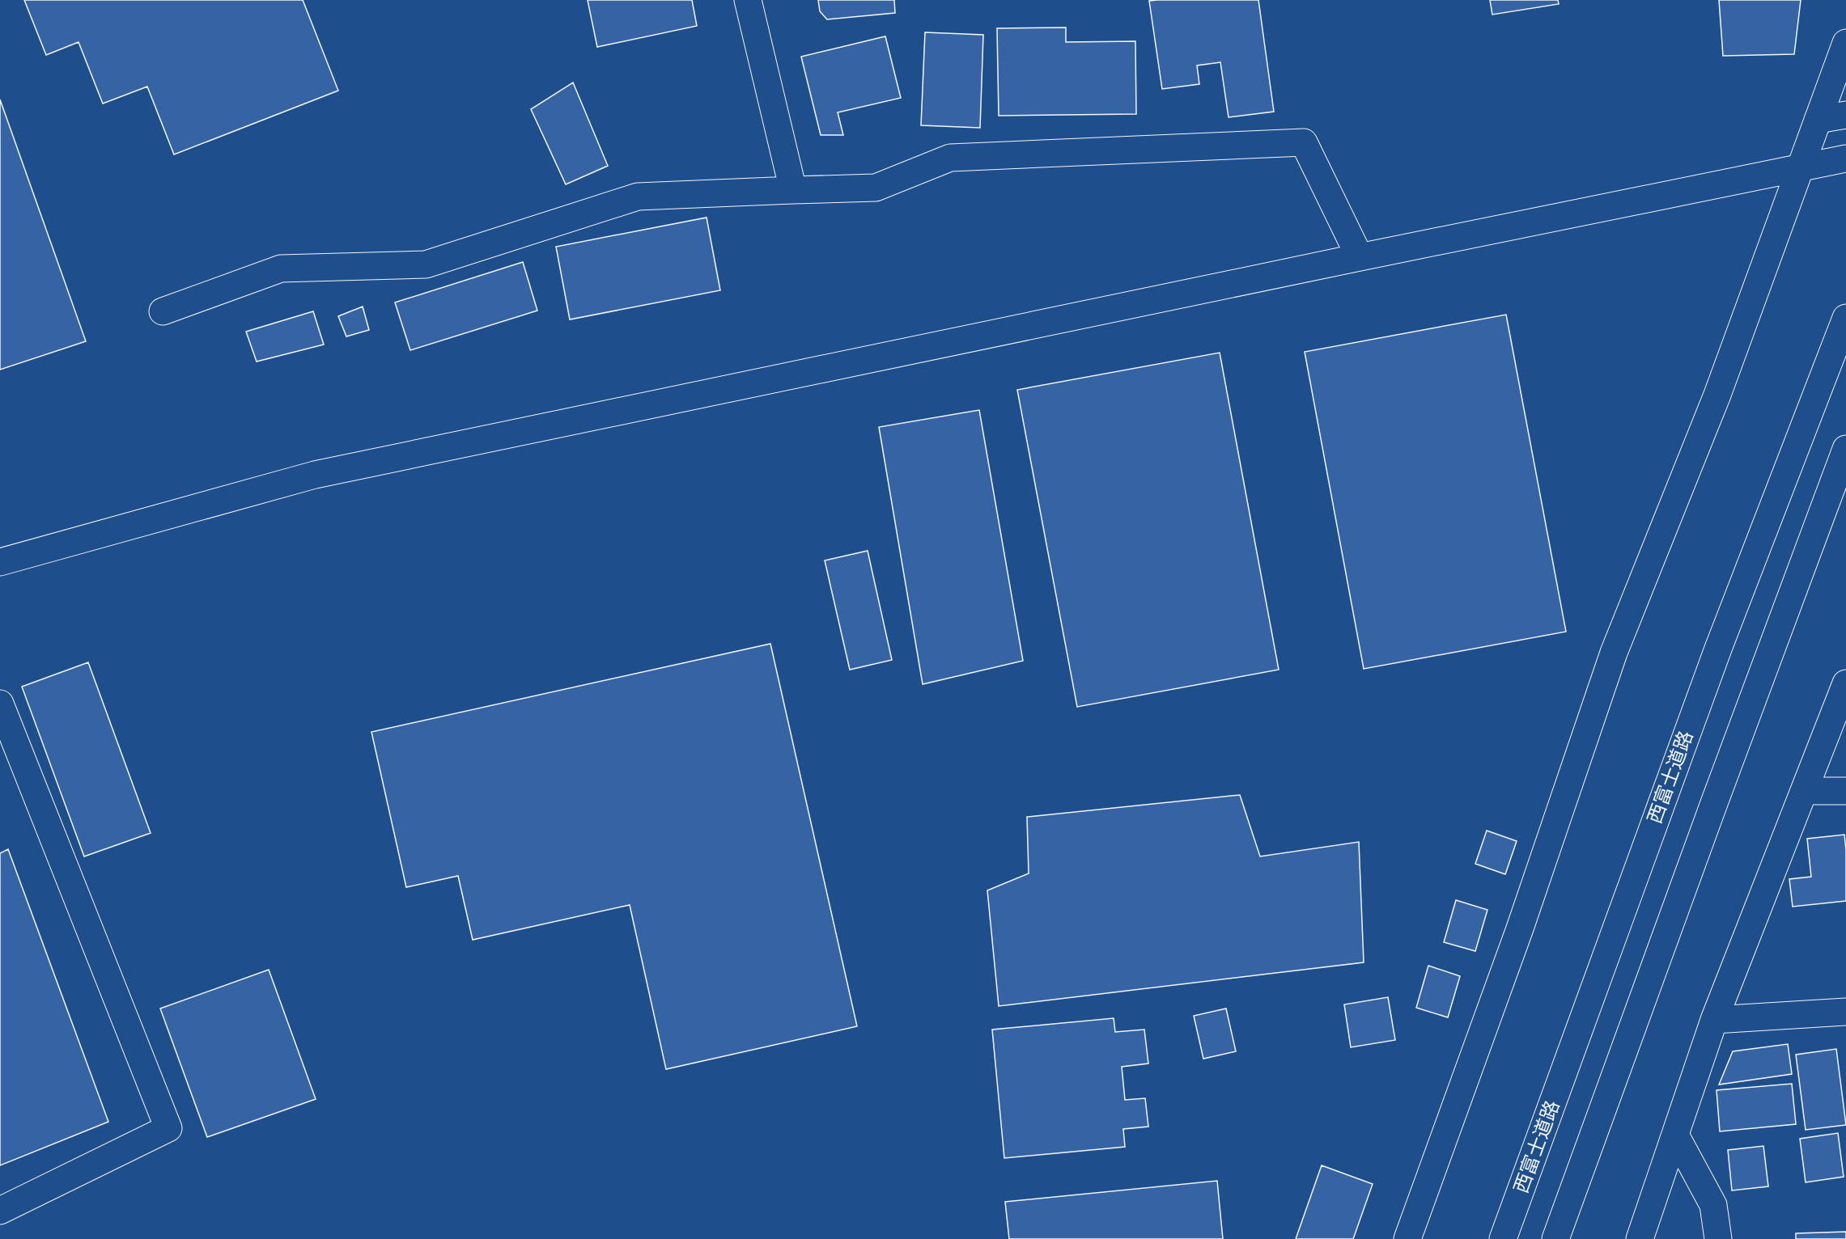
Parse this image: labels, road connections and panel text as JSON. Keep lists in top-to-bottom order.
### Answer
{
  "streets": {
    "main road": ["西富士道路"]
  }
}
